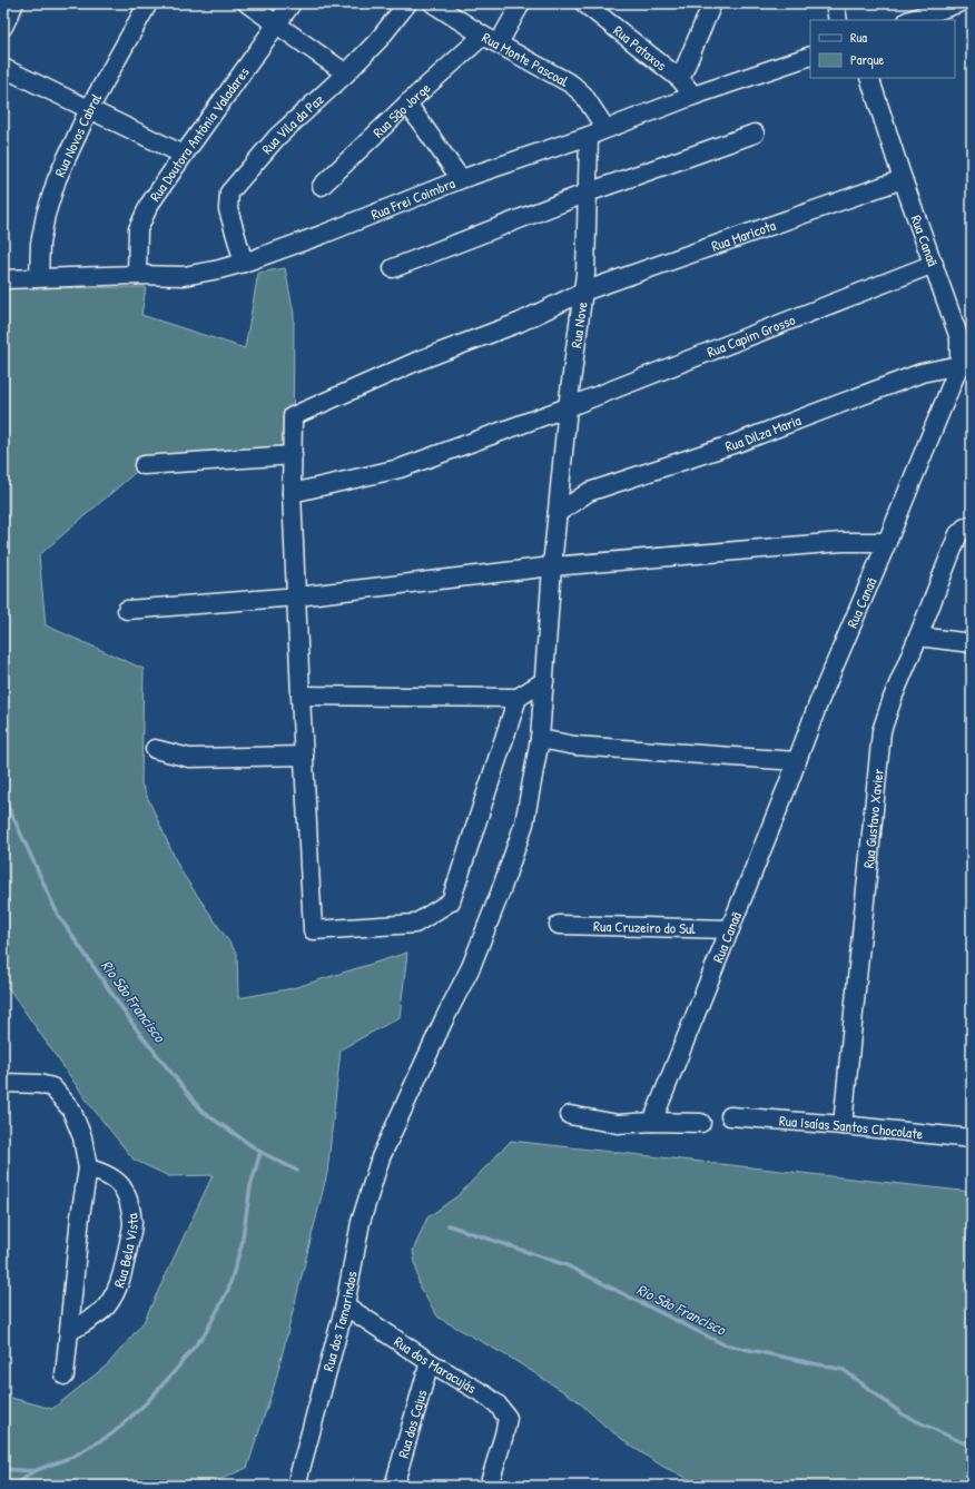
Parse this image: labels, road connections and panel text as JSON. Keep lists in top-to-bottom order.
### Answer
{
  "streets": {
    "street": [
      "Rua Pataxos",
      "Rua Monte Pascoal",
      "Rua São Jorge",
      "Rua Vila da Paz",
      "Rua Doutora Antônia Valadares",
      "Rua Novos Cabral",
      "Rua Frei Coimbra",
      "Rua Maricota",
      "Rua Canaã",
      "Rua Nove",
      "Rua Capim Grosso",
      "Rua Dilza Maria",
      "Rua Gustavo Xavier",
      "Rua Cruzeiro do Sul",
      "Rua Isaías Santos Chocolate",
      "Rua Bela Vista",
      "Rua dos Tamarindos",
      "Rua dos Maracujás",
      "Rua dos Cajus"
    ]
  },
  "crossings": [
    ["Rua Pataxos", "Rua Frei Coimbra"],
    ["Rua Monte Pascoal", "Rua São Jorge"],
    ["Rua Monte Pascoal", "Rua Frei Coimbra"],
    ["Rua Vila da Paz", "Rua Frei Coimbra"],
    ["Rua Doutora Antônia Valadares", "Rua Frei Coimbra"],
    ["Rua Novos Cabral", "Rua Frei Coimbra"],
    ["Rua Frei Coimbra", "Rua Nove"],
    ["Rua Maricota", "Rua Canaã"],
    ["Rua Maricota", "Rua Nove"],
    ["Rua Canaã", "Rua Capim Grosso"],
    ["Rua Canaã", "Rua Dilza Maria"],
    ["Rua Canaã", "Rua Cruzeiro do Sul"],
    ["Rua Nove", "Rua Capim Grosso"],
    ["Rua Nove", "Rua Dilza Maria"],
    ["Rua Nove", "Rua dos Tamarindos"],
    ["Rua Gustavo Xavier", "Rua Isaías Santos Chocolate"],
    ["Rua dos Tamarindos", "Rua dos Maracujás"],
    ["Rua dos Maracujás", "Rua dos Cajus"]
  ],
  "water": ["Rio São Francisco"],
  "legend": ["Rua", "Parque"]
}
